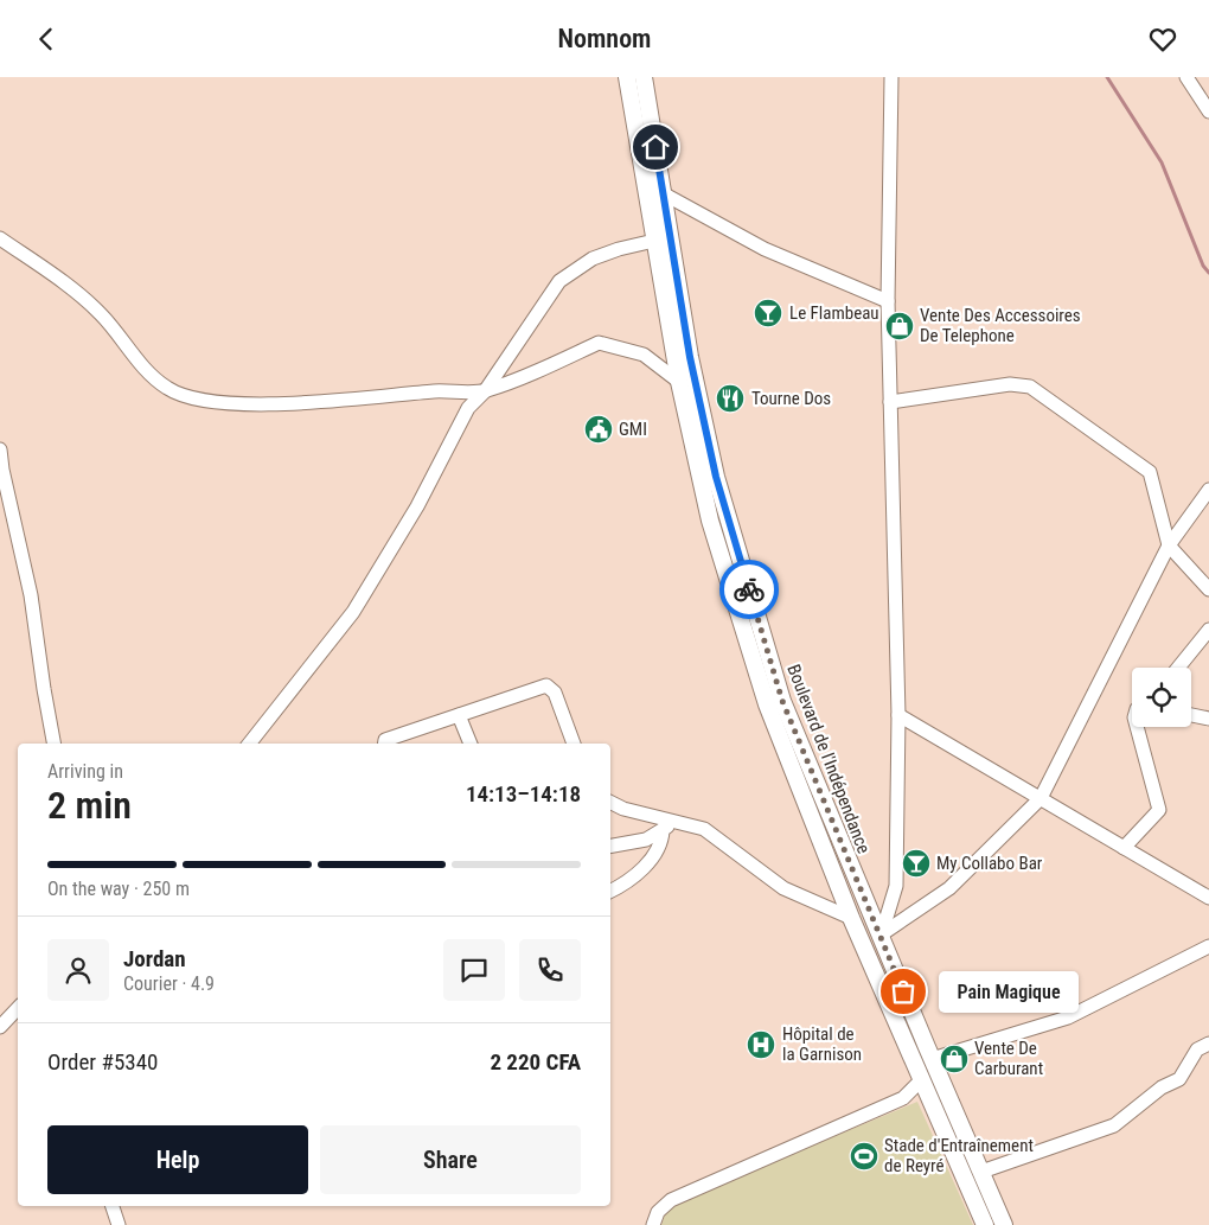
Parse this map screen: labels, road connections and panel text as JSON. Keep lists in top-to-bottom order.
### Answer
{
  "streets": {
    "main road": ["Boulevard de l'Indépendance"]
  },
  "places": {
    "bar": ["Le Flambeau", "My Collabo Bar"],
    "shop": ["Vente Des Accessoires De Telephone", "Vente De Carburant"],
    "restaurant": ["Tourne Dos"],
    "public building": ["GMI"],
    "other": ["Pain Magique"],
    "hospital": ["Hôpital de la Garnison"],
    "sports": ["Stade d'Entraînement de Reyré"]
  },
  "page": {
    "header": "Nomnom",
    "heading": ["2 min", "Arriving in", "14:13–14:18"],
    "panel": [
      "Jordan",
      "Courier · 4.9",
      "Order #5340",
      "2 220 CFA"
    ],
    "bar": "On the way · 250 m",
    "bubble": "Pain Magique",
    "buttons": ["Help", "Share"]
  }
}
